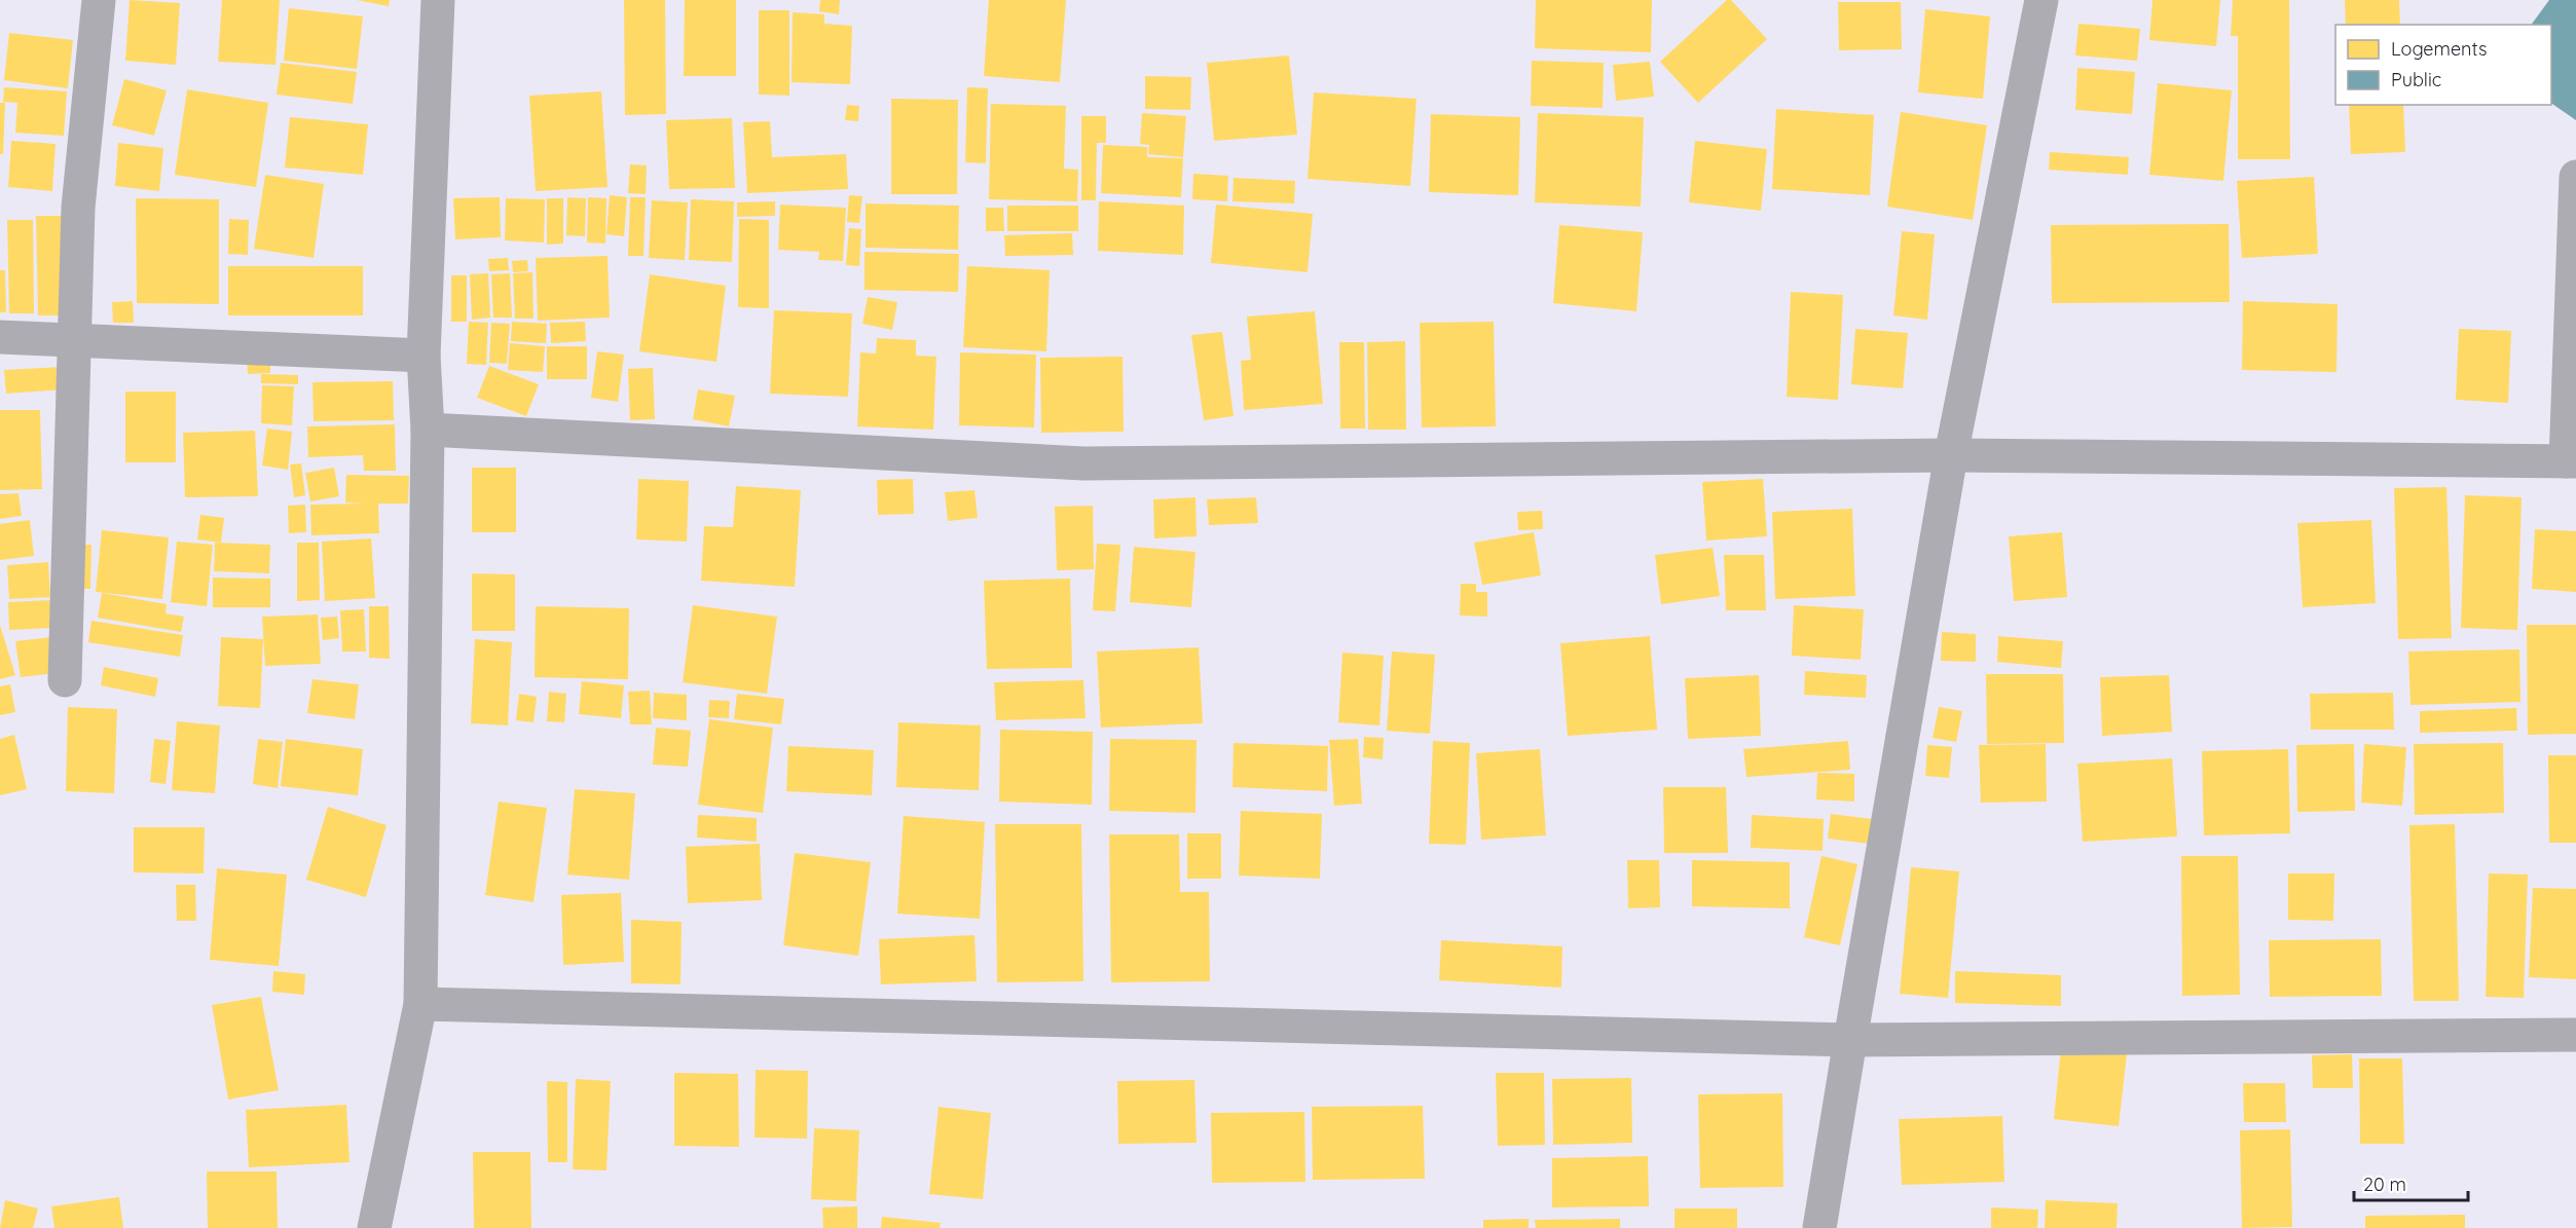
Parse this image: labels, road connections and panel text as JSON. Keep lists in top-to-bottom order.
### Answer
{
  "legend": ["Logements", "Public"],
  "scale_bar": "20 m"
}
